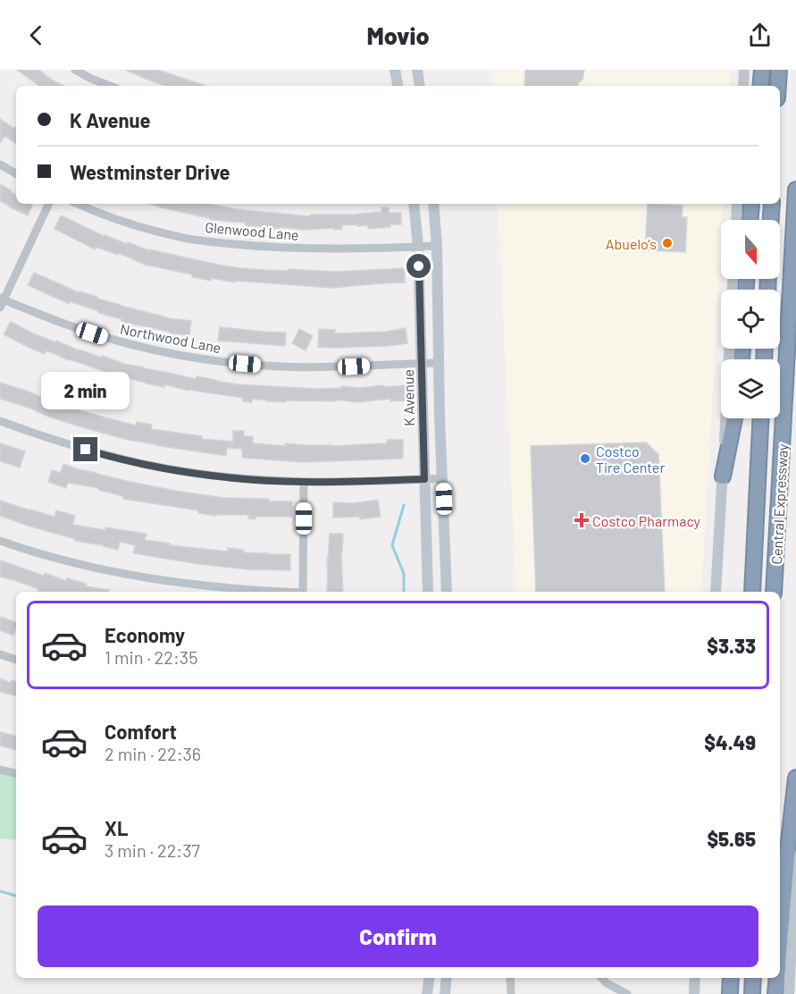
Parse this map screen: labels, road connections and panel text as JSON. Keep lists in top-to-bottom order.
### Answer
{
  "streets": {
    "highway": ["Central Expressway"],
    "main road": ["K Avenue"],
    "street": ["Glenwood Lane", "Northwood Lane"]
  },
  "crossings": [
    ["Glenwood Lane", "K Avenue"],
    ["Northwood Lane", "K Avenue"]
  ],
  "places": {
    "other": ["Abuelo's", "Costco Tire Center"],
    "health": ["Costco Pharmacy"]
  },
  "north": "bottom",
  "page": {
    "header": "Movio",
    "banner": ["K Avenue", "Westminster Drive"],
    "bubble": "2 min",
    "list": [
      {
        "name": "Economy",
        "note": "1 min · 22:35",
        "value": "$3.33"
      },
      {
        "name": "Comfort",
        "note": "2 min · 22:36",
        "value": "$4.49"
      },
      {
        "name": "XL",
        "note": "3 min · 22:37",
        "value": "$5.65"
      }
    ],
    "buttons": "Confirm"
  }
}
